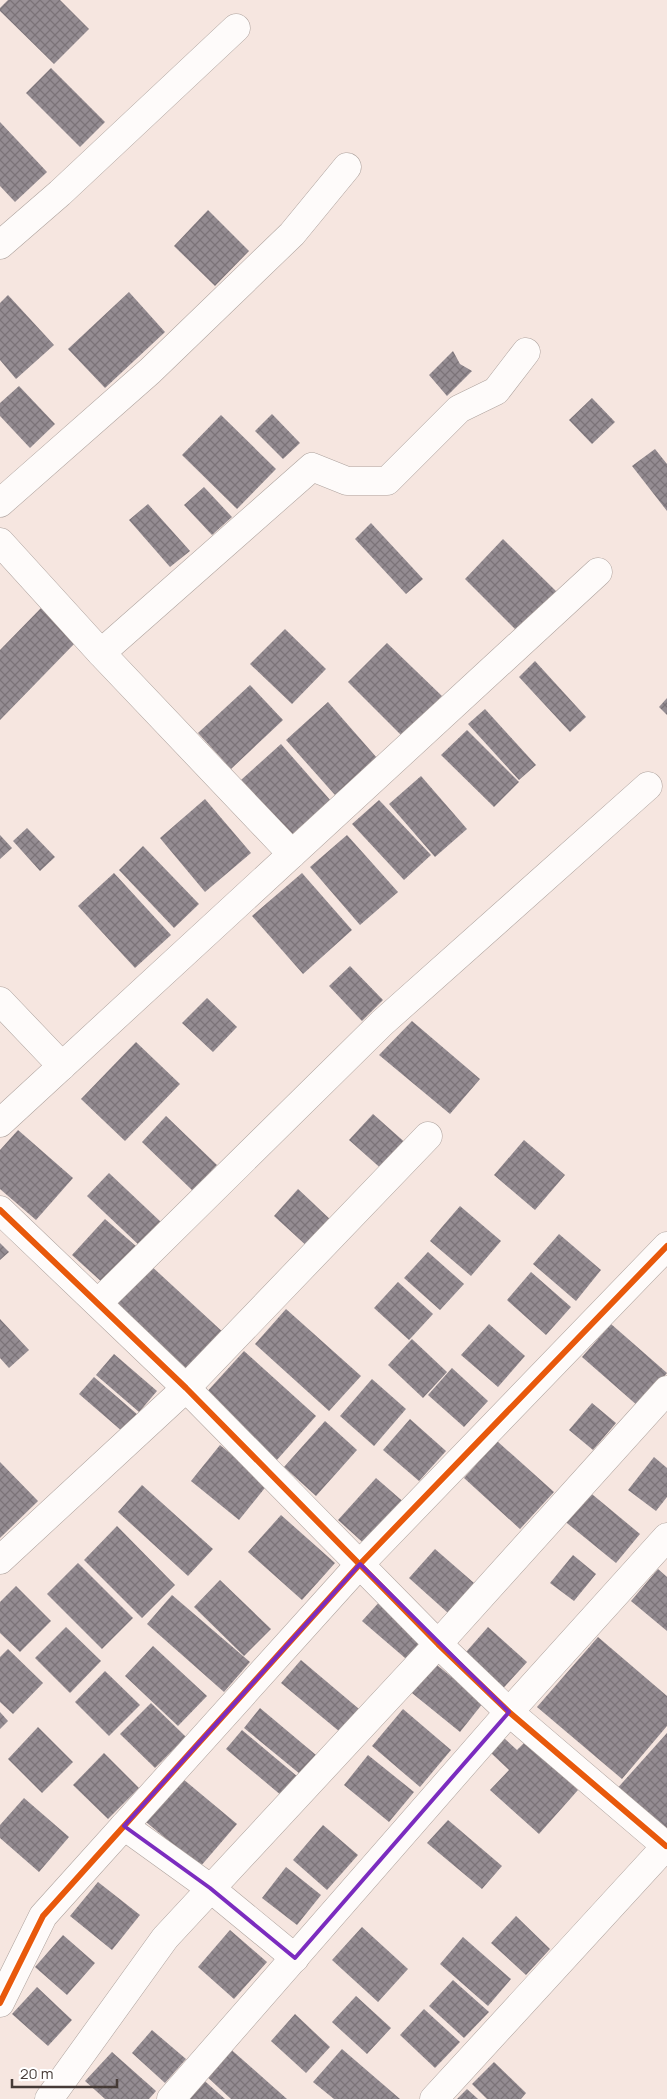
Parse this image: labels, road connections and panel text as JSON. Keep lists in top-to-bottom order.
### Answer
{
  "scale_bar": "20 m"
}
